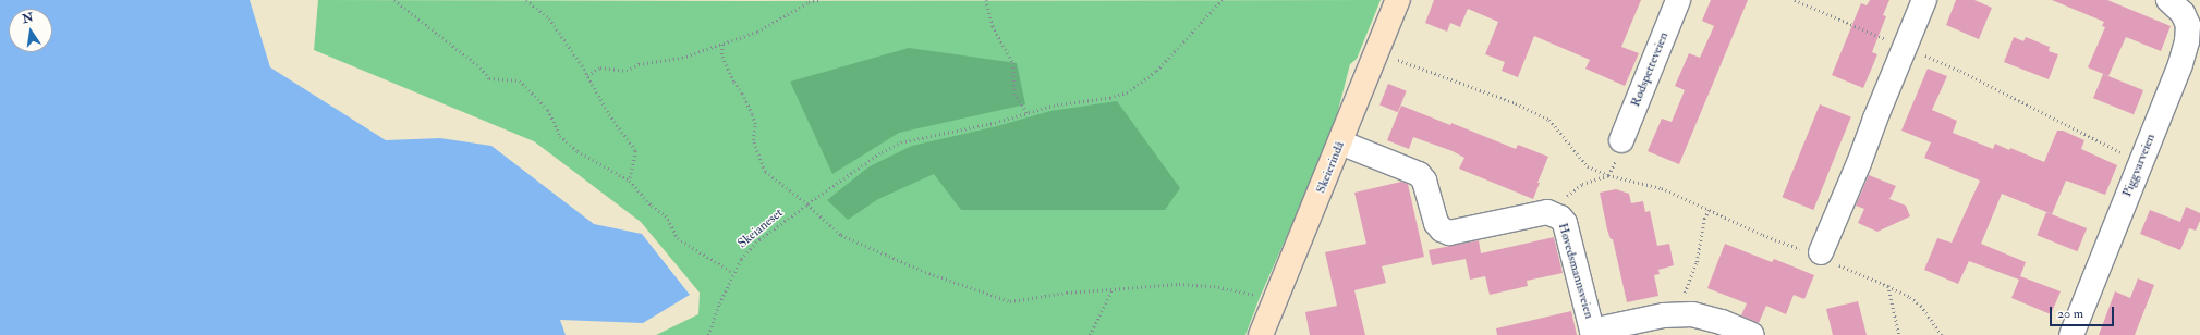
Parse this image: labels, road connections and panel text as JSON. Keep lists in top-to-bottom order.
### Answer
{
  "streets": {
    "street": [
      "Rødspetteveien",
      "Piggvarveien",
      "Skeierindå",
      "Høvedsmannsveien"
    ],
    "path": ["Skeianeset"]
  },
  "crossings": [
    ["Skeierindå", "Høvedsmannsveien"]
  ],
  "scale_bar": "20 m",
  "north": "top"
}
